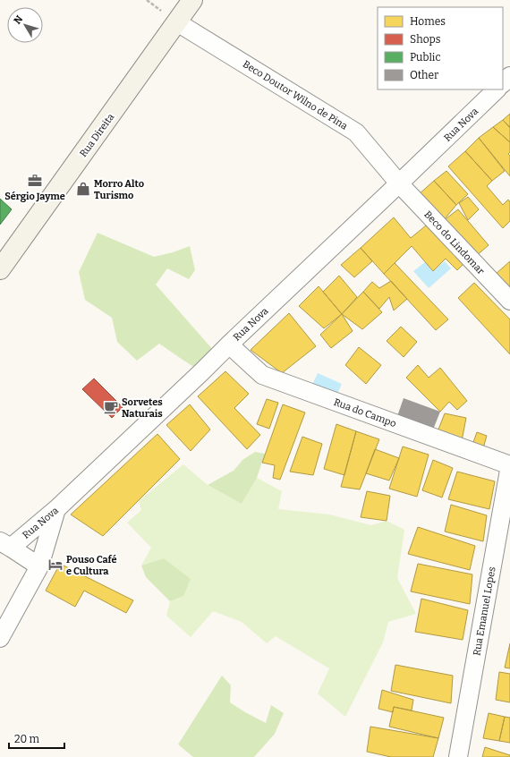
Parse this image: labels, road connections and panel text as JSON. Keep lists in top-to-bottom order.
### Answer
{
  "streets": {
    "main road": ["Rua Direita"],
    "street": [
      "Beco Doutor Wilno de Pina",
      "Rua Nova",
      "Beco do Lindomar",
      "Rua do Campo",
      "Rua Emanuel Lopes"
    ]
  },
  "crossings": [
    ["Beco Doutor Wilno de Pina", "Rua Nova"],
    ["Beco Doutor Wilno de Pina", "Rua Direita"],
    ["Beco Doutor Wilno de Pina", "Beco do Lindomar"],
    ["Rua Nova", "Beco do Lindomar"],
    ["Rua Nova", "Rua do Campo"],
    ["Rua do Campo", "Rua Emanuel Lopes"]
  ],
  "places": {
    "office": ["Sérgio Jayme"],
    "shop": ["Morro Alto Turismo"],
    "cafe": ["Sorvetes Naturais"],
    "hotel": ["Pouso Café e Cultura"]
  },
  "legend": [
    "Homes",
    "Shops",
    "Public",
    "Other"
  ],
  "scale_bar": "20 m",
  "north": "top left"
}
